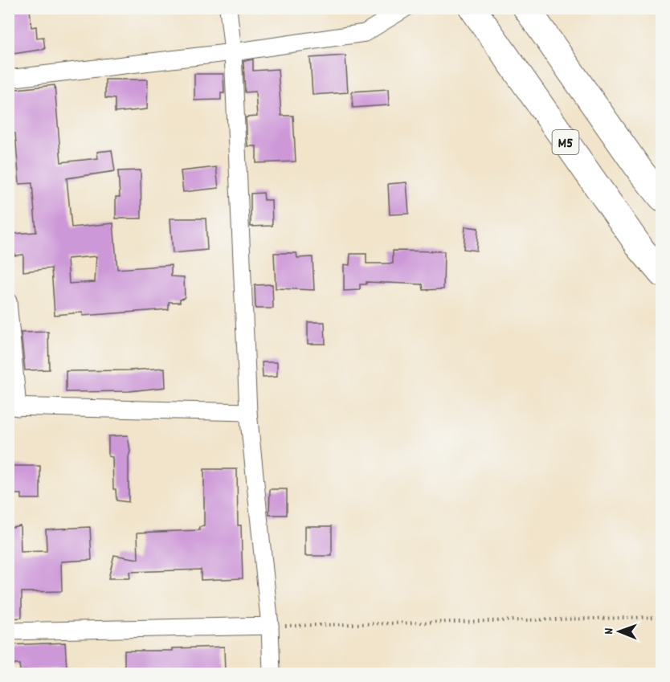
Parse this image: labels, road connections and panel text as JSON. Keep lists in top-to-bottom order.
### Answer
{
  "streets": {
    "highway": ["M5"]
  },
  "north": "left"
}
